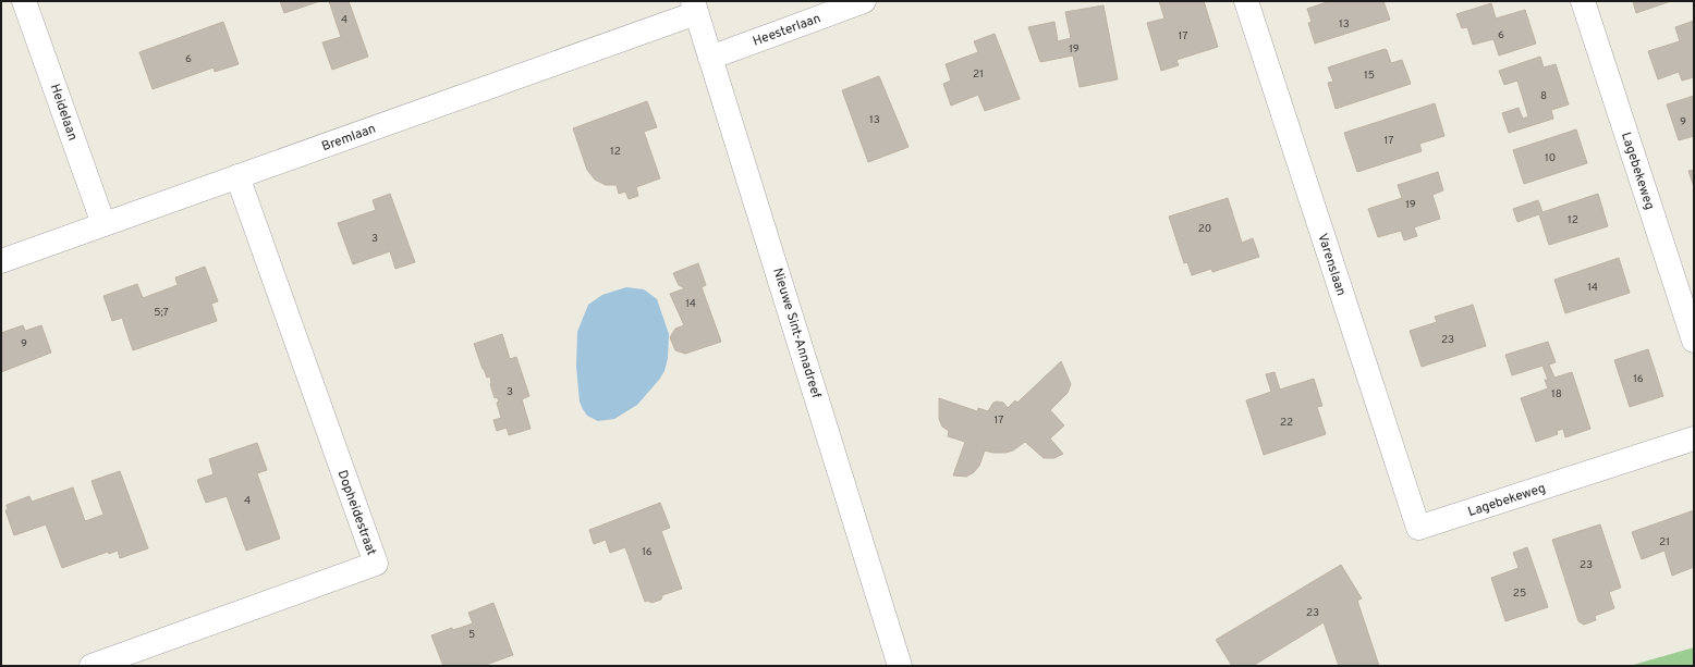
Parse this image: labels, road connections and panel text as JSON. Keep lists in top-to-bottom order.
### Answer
{
  "streets": {
    "street": [
      "Heesterlaan",
      "Heidelaan",
      "Bremlaan",
      "Lagebekeweg",
      "Varenslaan",
      "Nieuwe Sint-Annadreef",
      "Dopheidestraat"
    ]
  },
  "crossings": [
    ["Heesterlaan", "Nieuwe Sint-Annadreef"],
    ["Heidelaan", "Bremlaan"],
    ["Bremlaan", "Nieuwe Sint-Annadreef"],
    ["Bremlaan", "Dopheidestraat"],
    ["Lagebekeweg", "Varenslaan"]
  ],
  "house_numbers": [
    "4",
    "13",
    "6",
    "17",
    "19",
    "6",
    "21",
    "15",
    "8",
    "13",
    "9",
    "17",
    "12",
    "10",
    "19",
    "12",
    "20",
    "3",
    "14",
    "14",
    "5;7",
    "23",
    "9",
    "16",
    "3",
    "18",
    "17",
    "22",
    "4",
    "21",
    "16",
    "23",
    "25",
    "23",
    "5"
  ]
}
